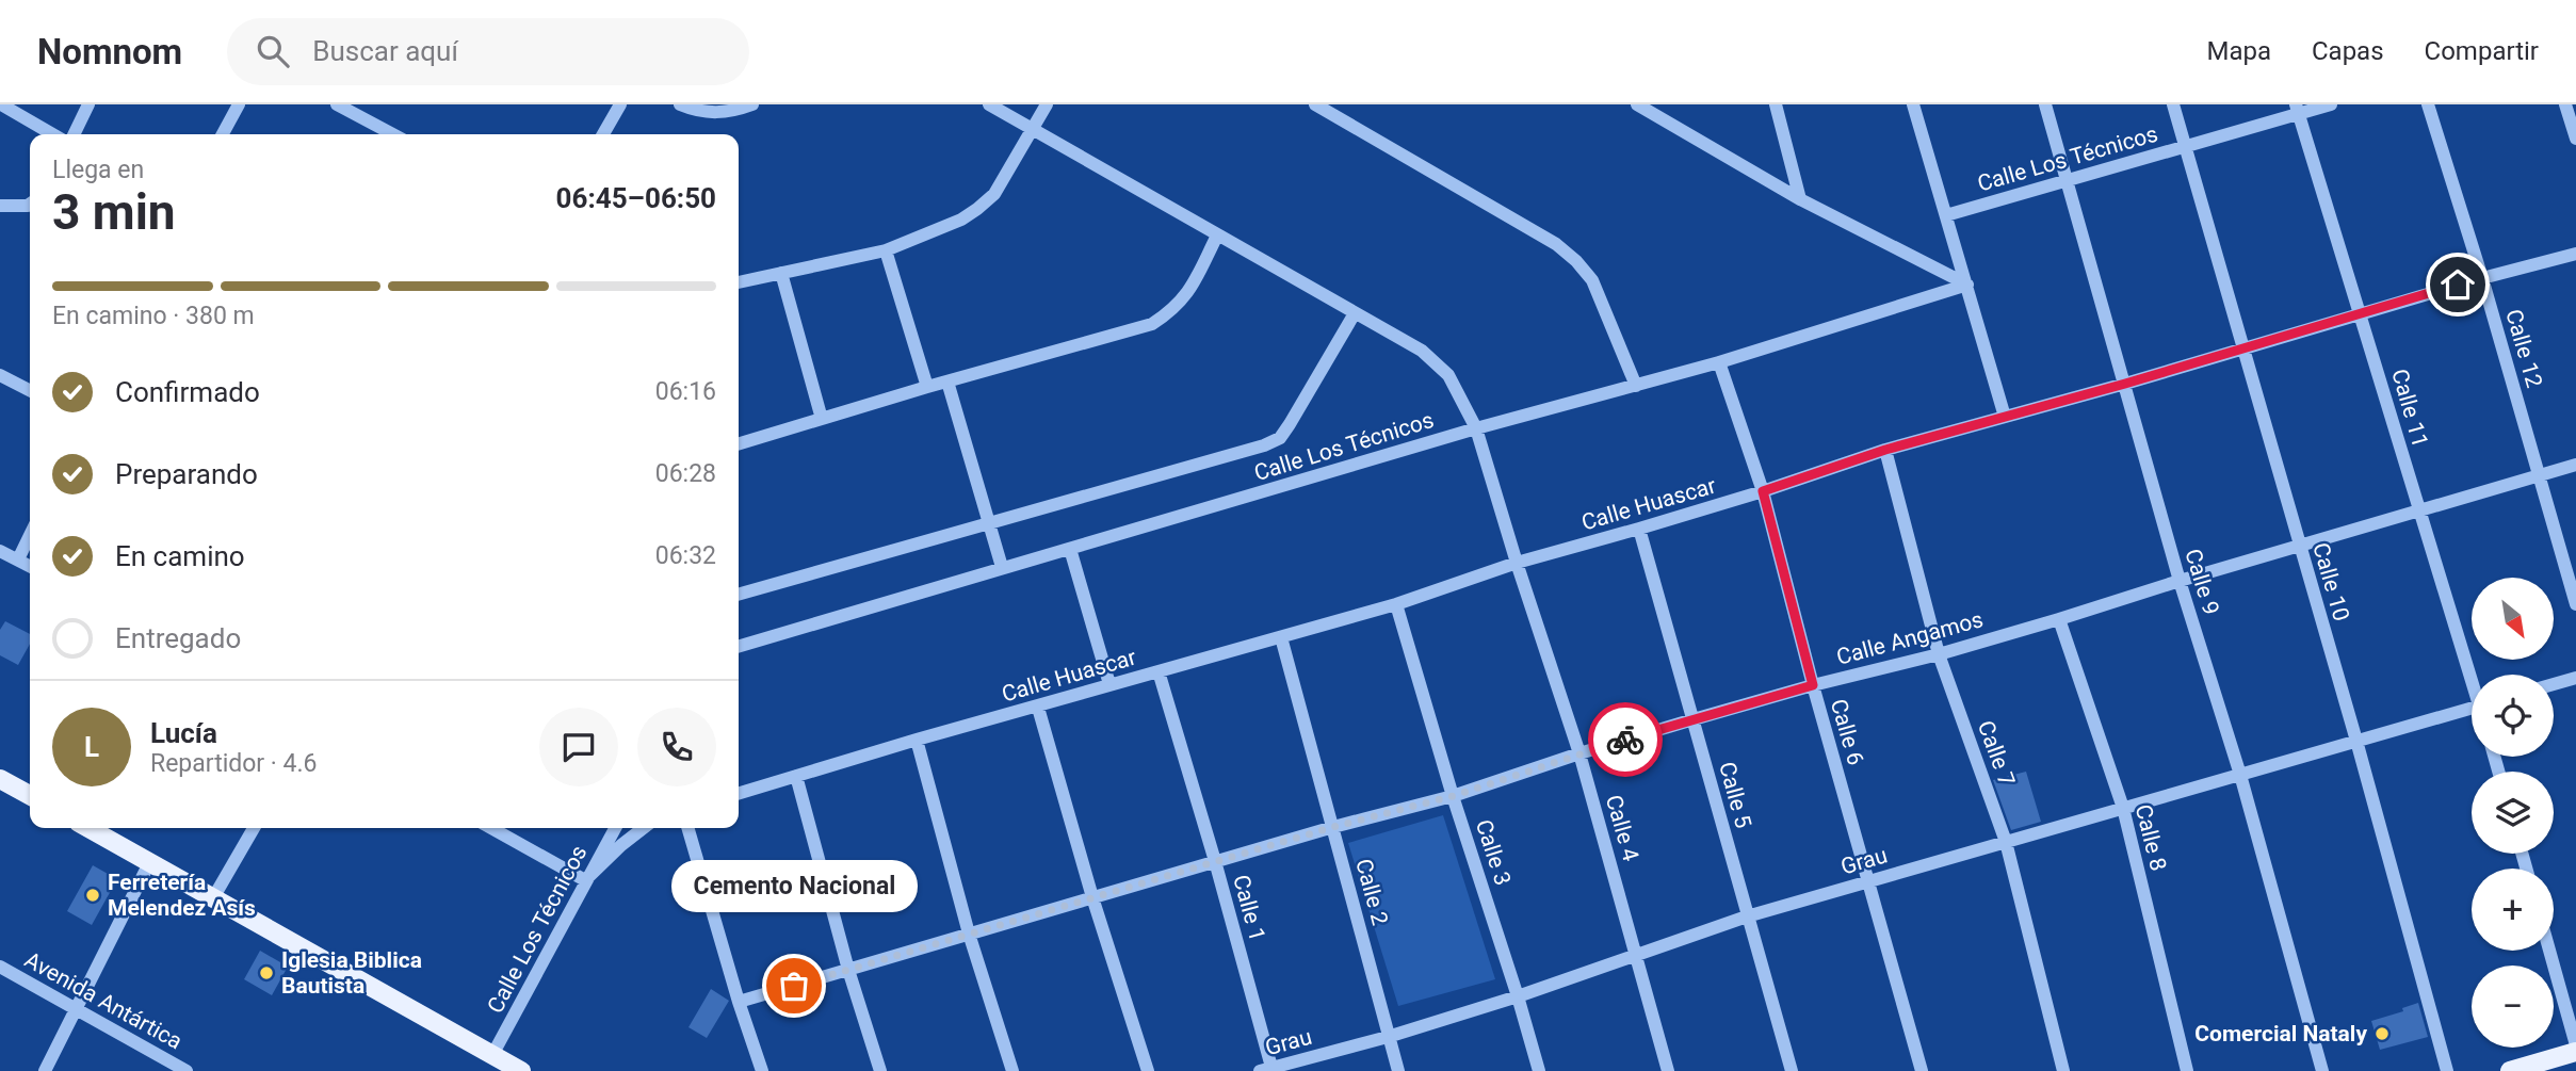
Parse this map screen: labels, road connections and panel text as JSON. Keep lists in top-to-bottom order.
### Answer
{
  "streets": {
    "street": [
      "Calle Los Técnicos",
      "Calle 12",
      "Calle 11",
      "Calle Huascar",
      "Calle 9",
      "Calle 10",
      "Calle Angamos",
      "Calle 6",
      "Calle 7",
      "Calle 5",
      "Calle 4",
      "Calle 8",
      "Calle 3",
      "Grau",
      "Calle 2",
      "Calle 1",
      "Avenida Antártica"
    ]
  },
  "crossings": [
    ["Calle Los Técnicos", "Calle 11"],
    ["Calle Los Técnicos", "Calle 9"],
    ["Calle Los Técnicos", "Calle 10"],
    ["Calle Los Técnicos", "Calle 6"],
    ["Calle Los Técnicos", "Calle 4"],
    ["Calle 12", "Calle Huascar"],
    ["Calle 12", "Calle Angamos"],
    ["Calle 11", "Calle Huascar"],
    ["Calle 11", "Calle Angamos"],
    ["Calle Huascar", "Calle 9"],
    ["Calle Huascar", "Calle 10"],
    ["Calle Huascar", "Calle 6"],
    ["Calle Huascar", "Calle 7"],
    ["Calle Huascar", "Calle 5"],
    ["Calle Huascar", "Calle 4"],
    ["Calle Huascar", "Calle 3"],
    ["Calle Huascar", "Calle 2"],
    ["Calle Huascar", "Calle 1"],
    ["Calle 9", "Calle Angamos"],
    ["Calle 9", "Grau"],
    ["Calle 10", "Calle Angamos"],
    ["Calle 10", "Grau"],
    ["Calle Angamos", "Calle 6"],
    ["Calle Angamos", "Calle 7"],
    ["Calle Angamos", "Calle 5"],
    ["Calle Angamos", "Calle 4"],
    ["Calle Angamos", "Calle 8"],
    ["Calle Angamos", "Calle 3"],
    ["Calle Angamos", "Calle 2"],
    ["Calle Angamos", "Calle 1"],
    ["Calle 6", "Grau"],
    ["Calle 7", "Grau"],
    ["Calle 5", "Grau"],
    ["Calle 4", "Grau"],
    ["Calle 8", "Grau"],
    ["Calle 3", "Grau"],
    ["Grau", "Calle 2"],
    ["Grau", "Calle 1"]
  ],
  "places": [
    "Ferretería Melendez Asís",
    "Iglesia Biblica Bautista",
    "Cemento Nacional",
    "Comercial Nataly"
  ],
  "north": "bottom right",
  "page": {
    "header": "Nomnom",
    "search": "Buscar aquí",
    "nav": ["Mapa", "Capas", "Compartir"],
    "heading": ["3 min", "Llega en", "06:45–06:50"],
    "panel": ["Lucía", "Repartidor · 4.6"],
    "bar": "En camino · 380 m",
    "list": [
      ["Confirmado", "06:16"],
      ["Preparando", "06:28"],
      ["En camino", "06:32"],
      "Entregado"
    ],
    "map_buttons": ["+", "−"],
    "round": "L",
    "bubble": "Cemento Nacional"
  }
}
